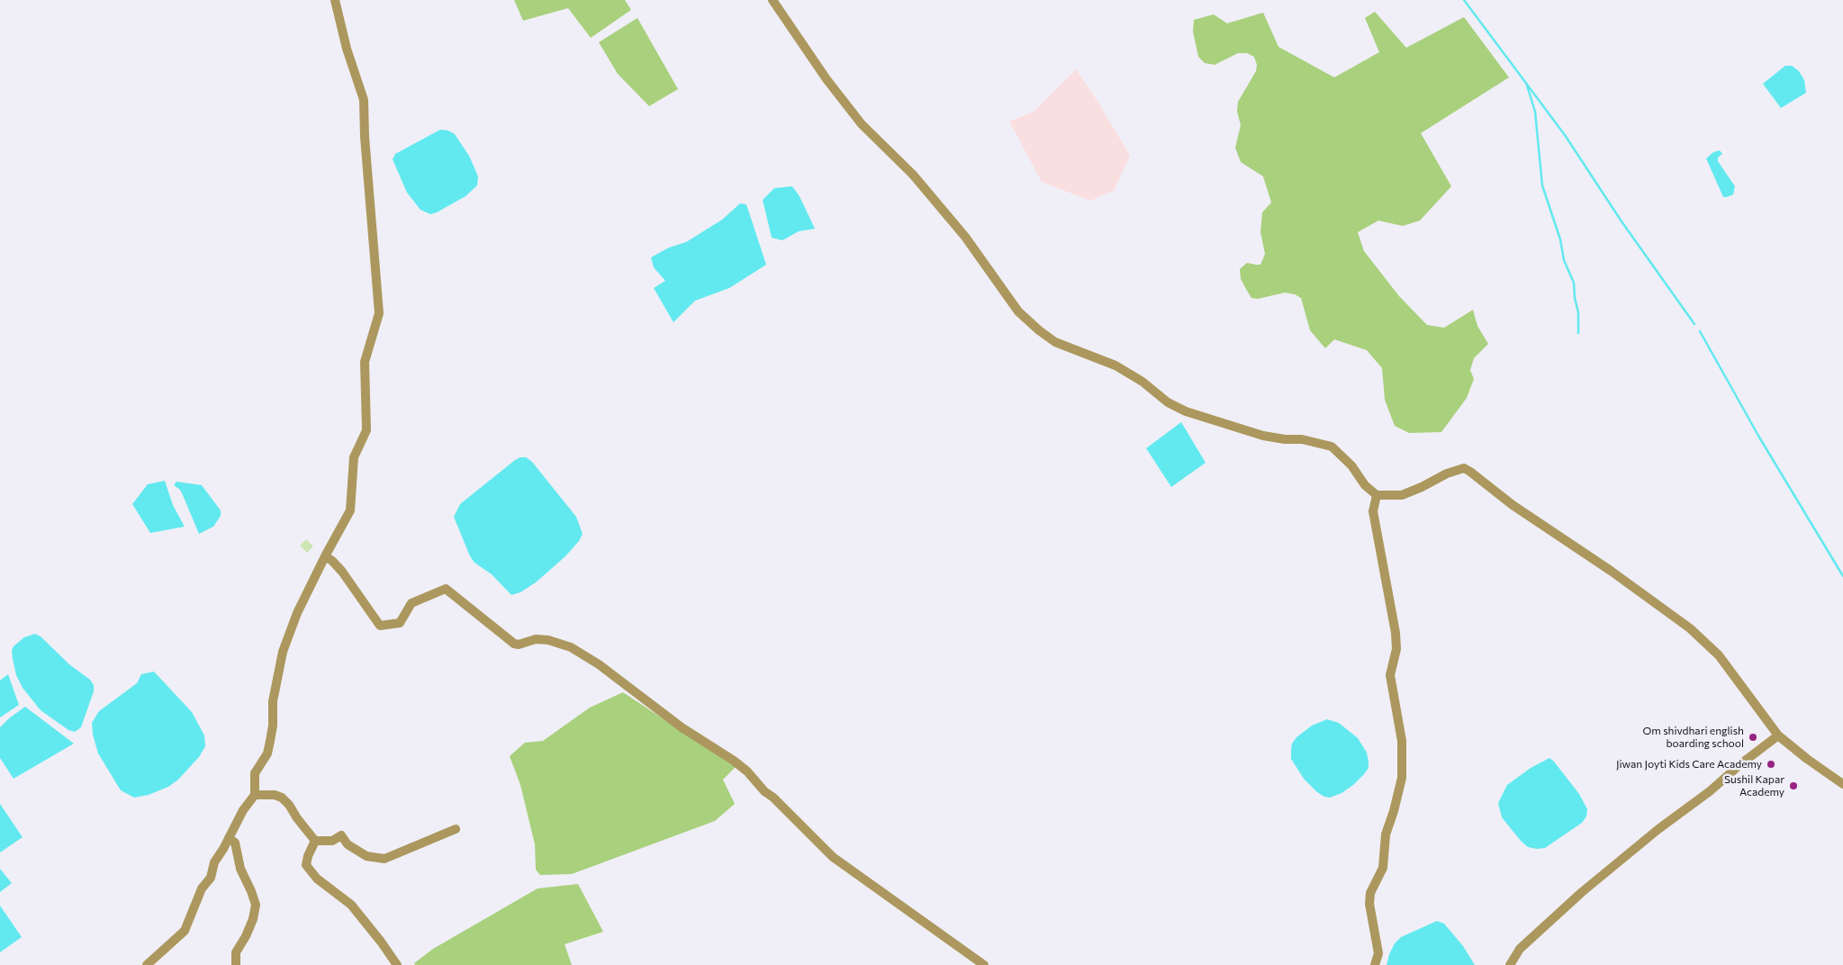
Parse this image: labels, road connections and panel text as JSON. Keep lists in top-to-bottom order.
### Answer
{
  "places": ["Om shivdhari english boarding school", "Jiwan Joyti Kids Care Academy", "Sushil Kapar Academy"]
}
